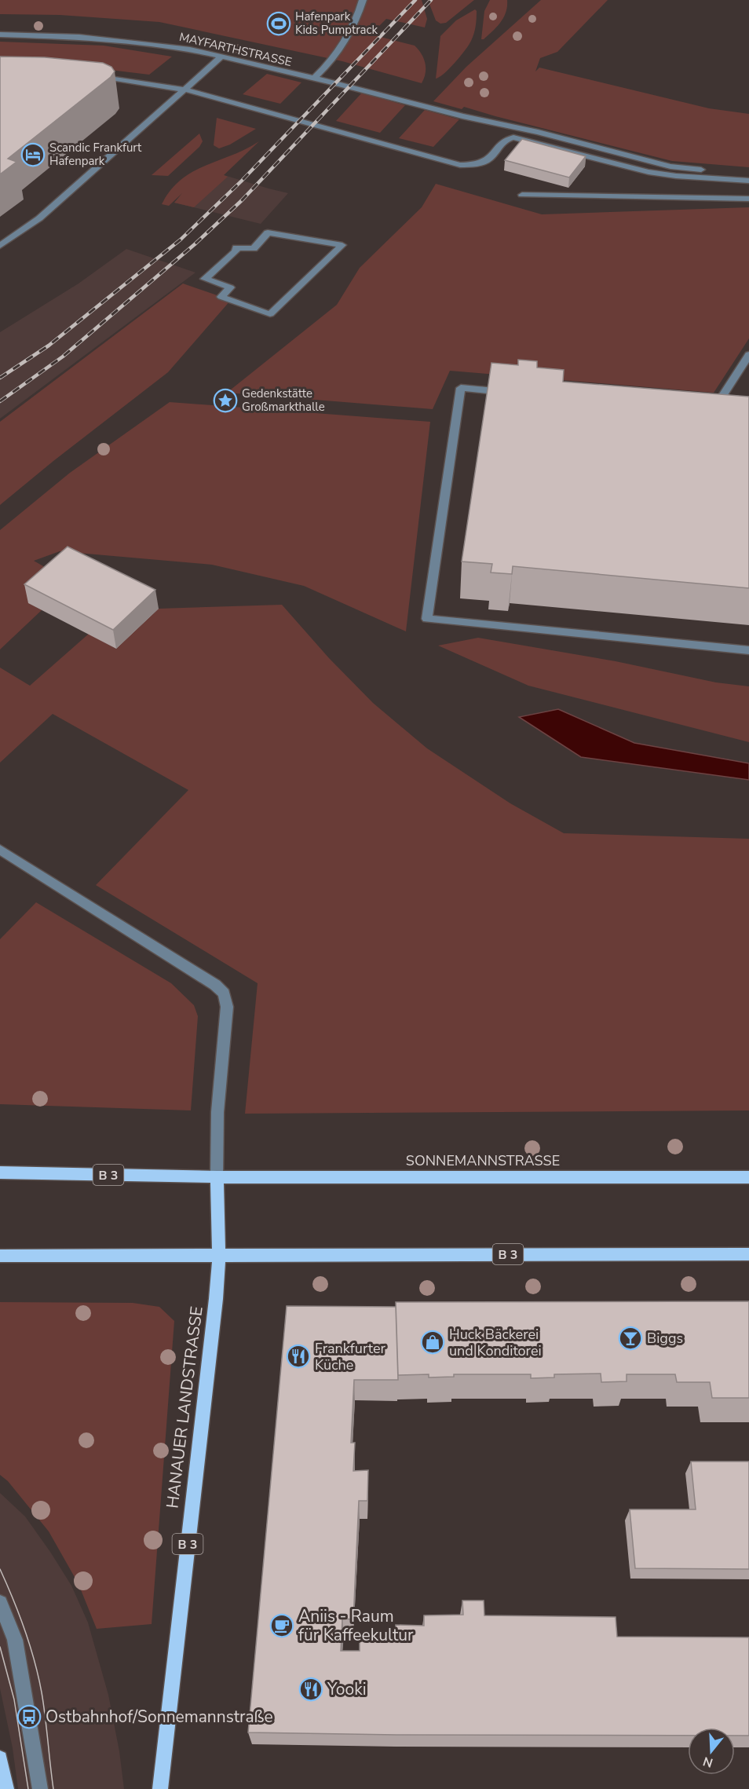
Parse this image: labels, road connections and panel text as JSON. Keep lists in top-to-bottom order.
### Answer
{
  "streets": {
    "main road": ["SONNEMANNSTRASSE", "B 3", "HANAUER LANDSTRASSE"],
    "street": ["MAYFARTHSTRASSE"]
  },
  "crossings": [
    ["SONNEMANNSTRASSE", "B 3"],
    ["SONNEMANNSTRASSE", "HANAUER LANDSTRASSE"],
    ["B 3", "HANAUER LANDSTRASSE"]
  ],
  "places": {
    "sports": ["Hafenpark Kids Pumptrack"],
    "hotel": ["Scandic Frankfurt Hafenpark"],
    "place": ["Gedenkstätte Großmarkthalle"],
    "bar": ["Biggs"],
    "shop": ["Huck Bäckerei und Konditorei"],
    "restaurant": ["Frankfurter Küche", "Yooki"],
    "cafe": ["Aniis - Raum für Kaffeekultur"],
    "bus stop": ["Ostbahnhof/Sonnemannstraße"]
  },
  "north": "bottom"
}
